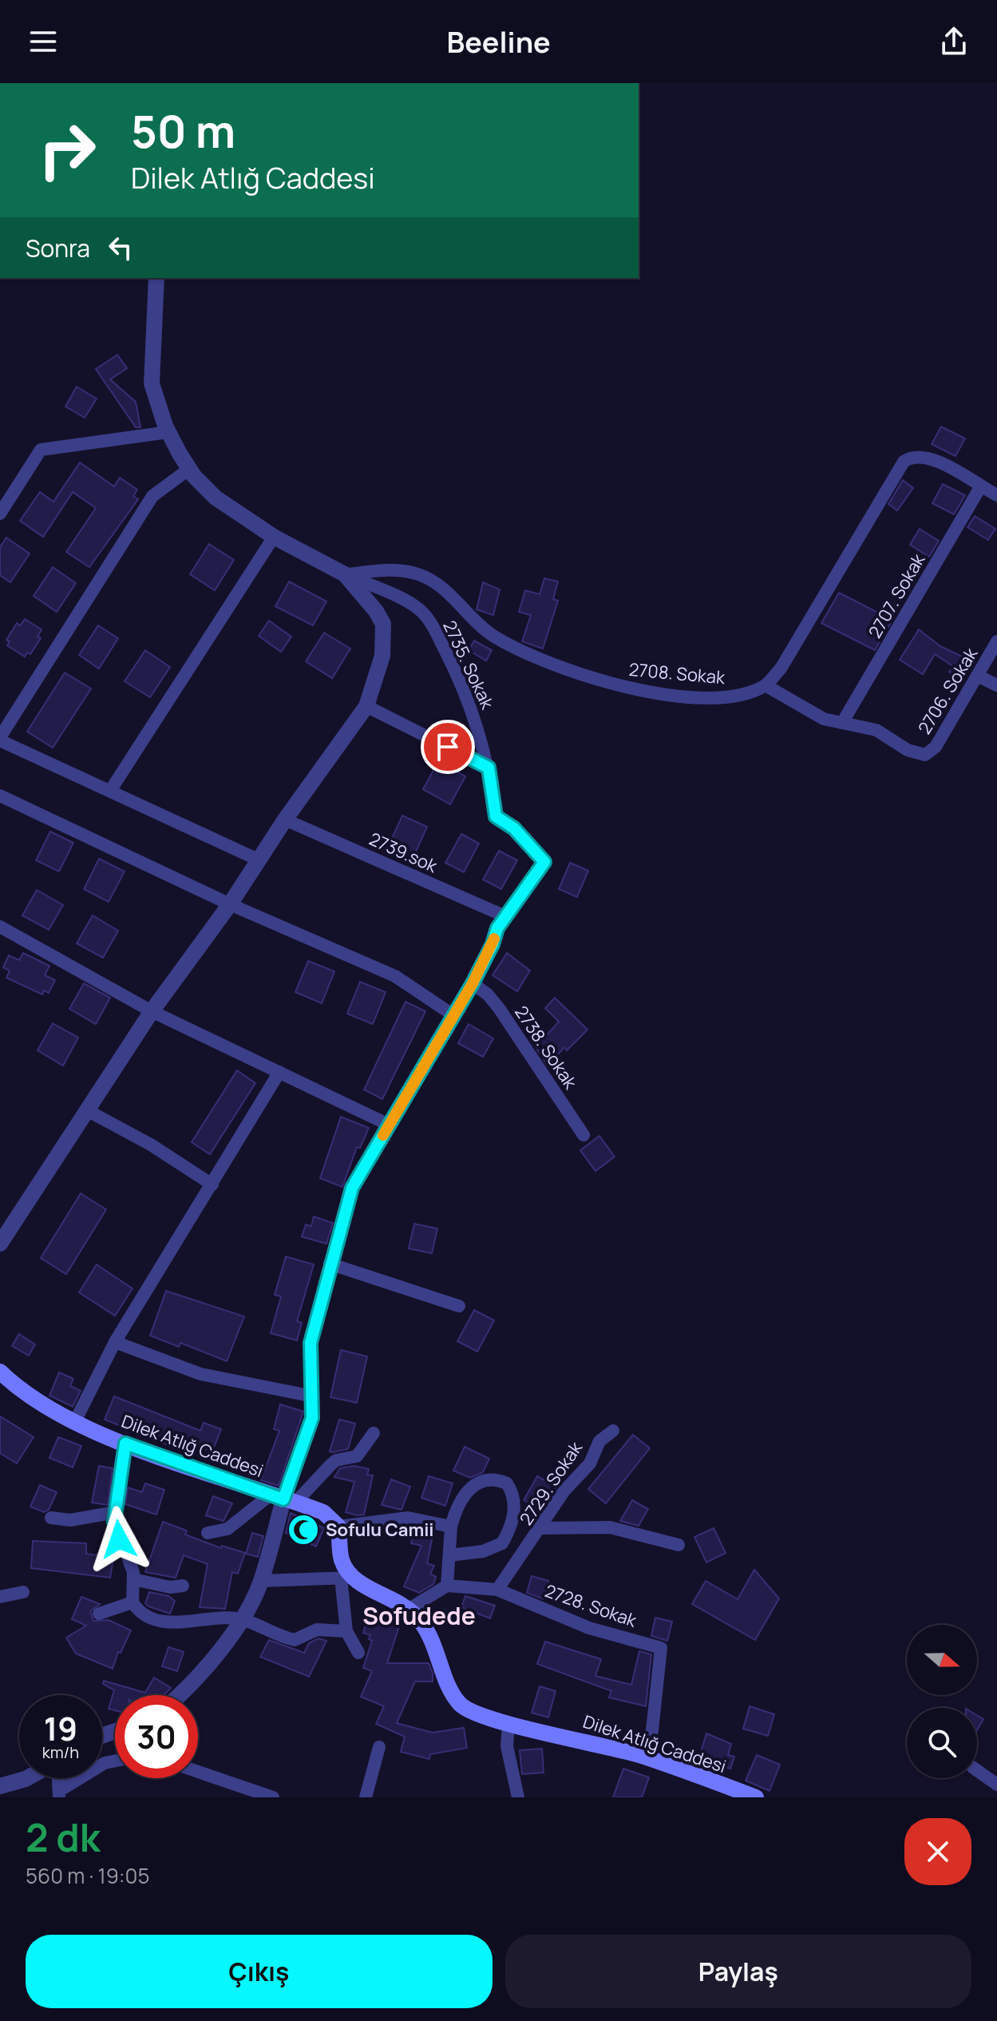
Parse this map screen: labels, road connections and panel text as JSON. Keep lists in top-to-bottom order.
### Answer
{
  "streets": {
    "main road": ["Dilek Atlığ Caddesi"],
    "street": [
      "2707. Sokak",
      "2735. Sokak",
      "2708. Sokak",
      "2706. Sokak",
      "2739.sok",
      "2738. Sokak",
      "2729. Sokak",
      "2728. Sokak"
    ]
  },
  "crossings": [
    ["2707. Sokak", "2706. Sokak"],
    ["2735. Sokak", "2708. Sokak"],
    ["2735. Sokak", "2739.sok"],
    ["2735. Sokak", "2738. Sokak"],
    ["2735. Sokak", "Dilek Atlığ Caddesi"],
    ["Dilek Atlığ Caddesi", "2728. Sokak"],
    ["2729. Sokak", "2728. Sokak"]
  ],
  "districts": ["Sofudede"],
  "places": {
    "mosque": ["Sofulu Camii"]
  },
  "north": "right",
  "page": {
    "header": "Beeline",
    "turn": ["50 m", "Dilek Atlığ Caddesi"],
    "then": "Sonra",
    "speed": "19 km/h",
    "limit": "30",
    "heading": ["2 dk", "560 m · 19:05"],
    "buttons": ["Çıkış", "Paylaş"]
  }
}
